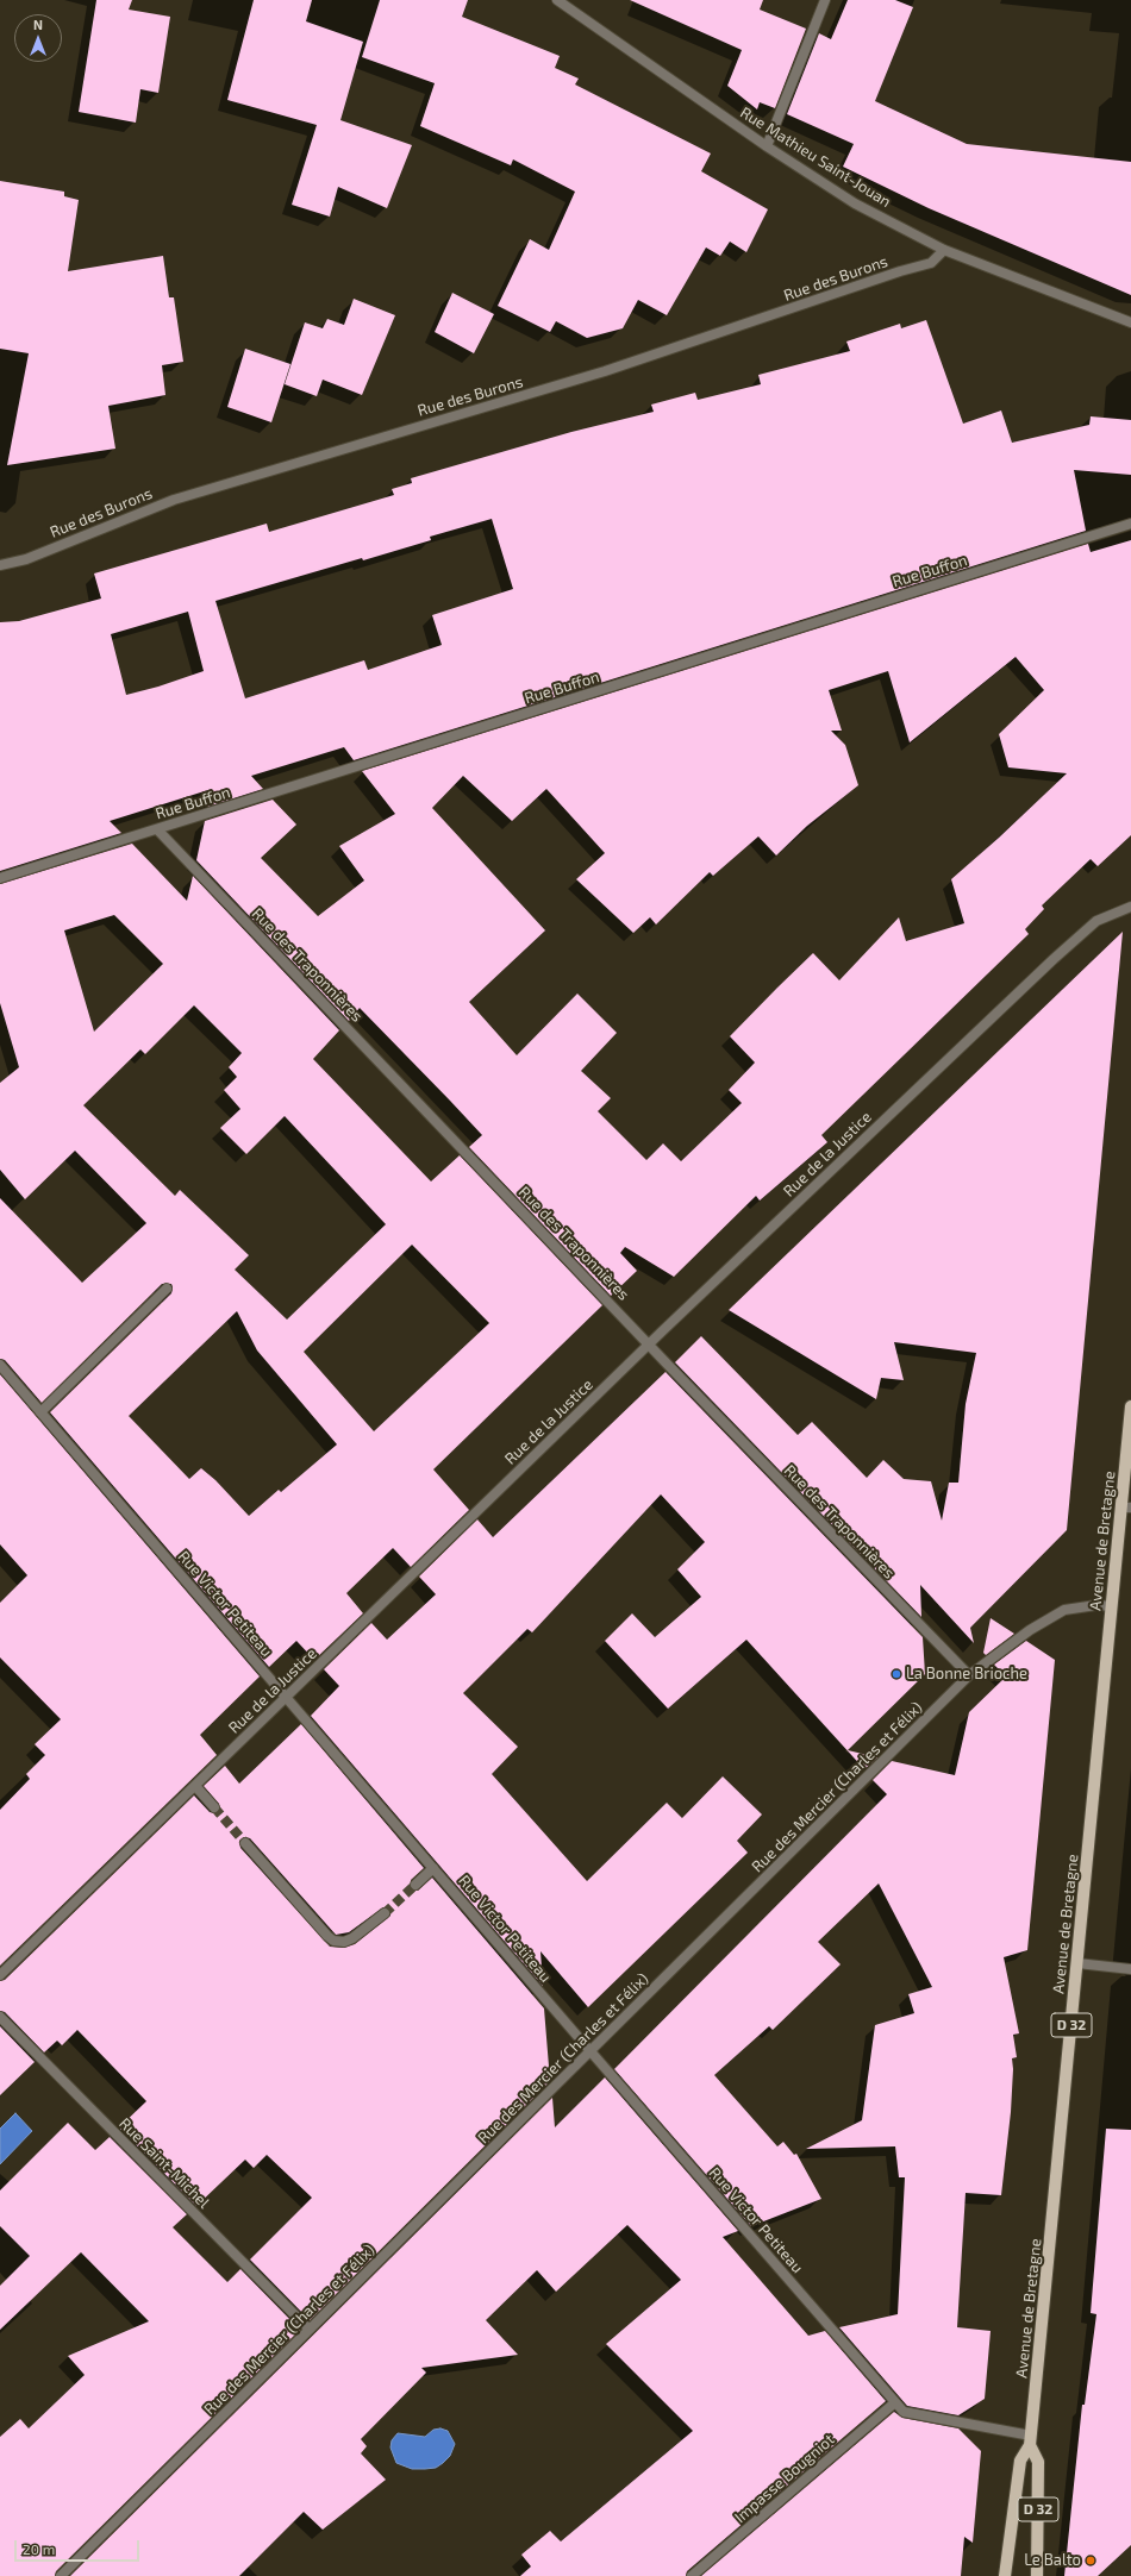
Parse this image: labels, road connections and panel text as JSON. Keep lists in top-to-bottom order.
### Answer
{
  "streets": {
    "main road": ["Avenue de Bretagne", "D 32"],
    "street": [
      "Rue Mathieu Saint-Jouan",
      "Rue des Burons",
      "Rue Buffon",
      "Rue des Traponnières",
      "Rue de la Justice",
      "Rue Victor Petiteau",
      "Rue des Mercier (Charles et Félix)",
      "Rue Saint-Michel",
      "Impasse Bougniot"
    ]
  },
  "crossings": [
    ["Rue Mathieu Saint-Jouan", "Rue des Burons"],
    ["Rue Buffon", "Rue des Traponnières"],
    ["Rue des Traponnières", "Rue de la Justice"],
    ["Rue des Traponnières", "Rue des Mercier (Charles et Félix)"],
    ["Rue de la Justice", "Rue Victor Petiteau"],
    ["Avenue de Bretagne", "Rue Victor Petiteau"],
    ["Avenue de Bretagne", "Rue des Mercier (Charles et Félix)"],
    ["Rue Victor Petiteau", "Rue des Mercier (Charles et Félix)"],
    ["Rue Victor Petiteau", "Impasse Bougniot"],
    ["Rue des Mercier (Charles et Félix)", "Rue Saint-Michel"]
  ],
  "places": ["La Bonne Brioche", "Le Balto"],
  "scale_bar": "20 m",
  "north": "top"
}
